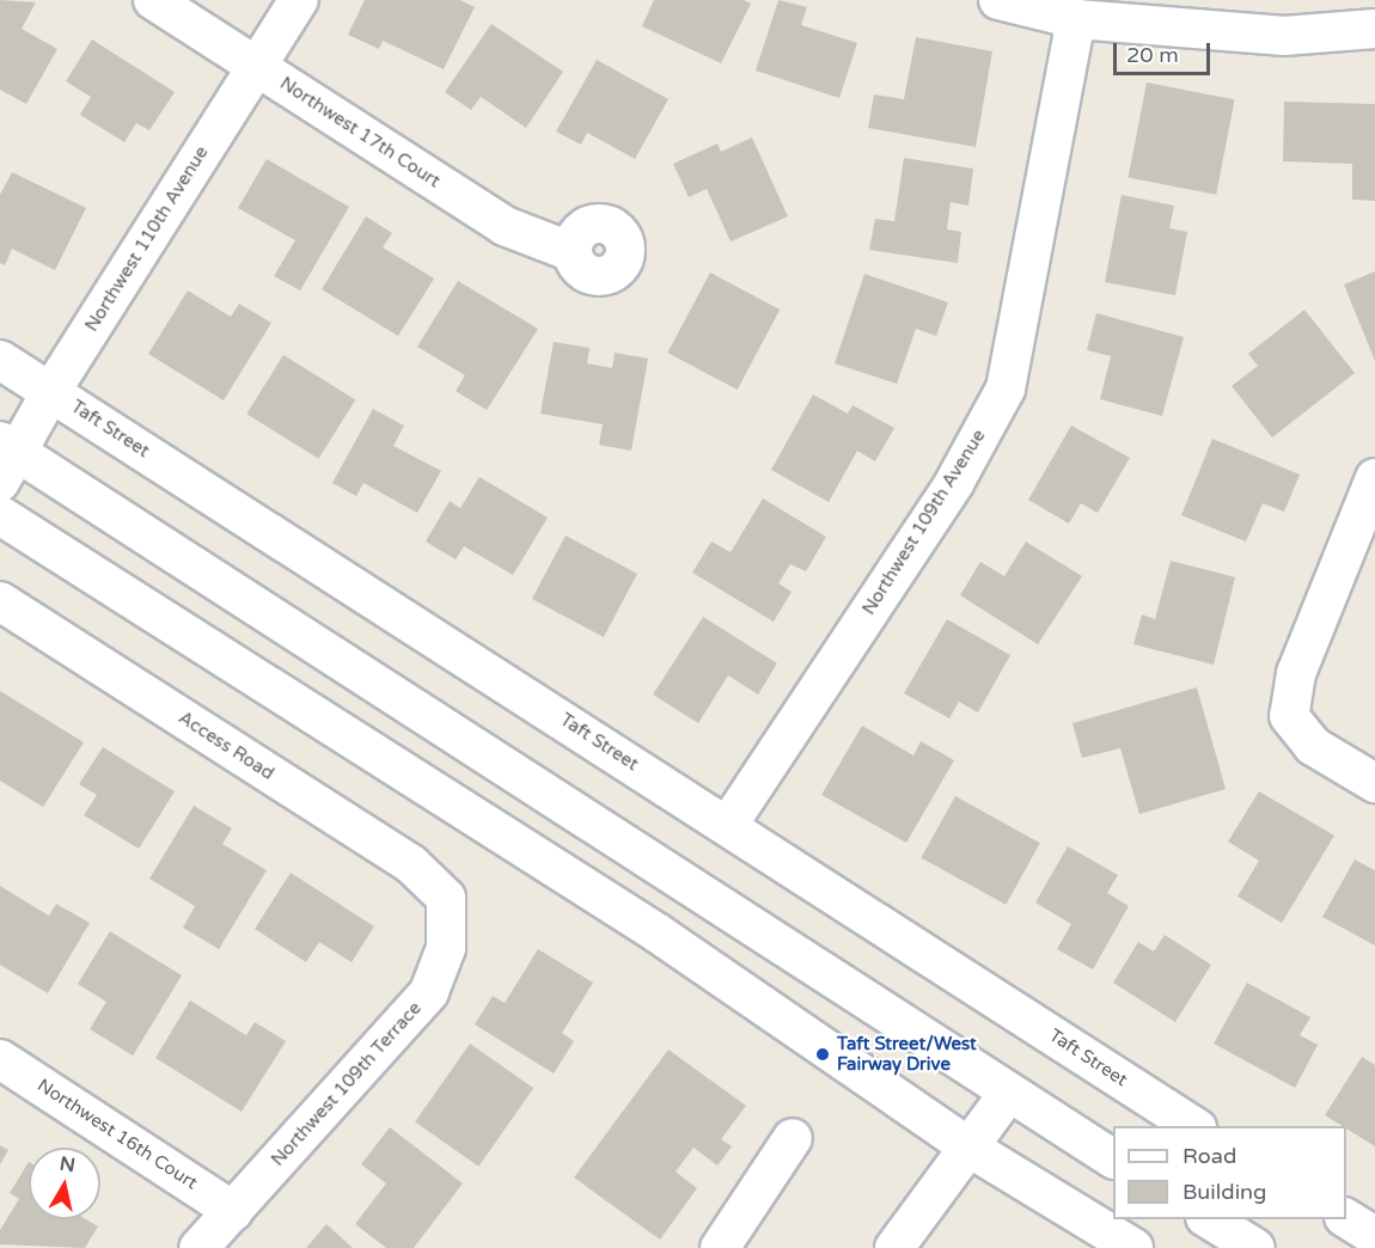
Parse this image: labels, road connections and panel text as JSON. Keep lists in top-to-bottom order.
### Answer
{
  "streets": {
    "street": [
      "Northwest 17th Court",
      "Northwest 110th Avenue",
      "Taft Street",
      "Northwest 109th Avenue",
      "Access Road",
      "Northwest 109th Terrace",
      "Northwest 16th Court"
    ]
  },
  "crossings": [
    ["Northwest 17th Court", "Northwest 110th Avenue"],
    ["Northwest 110th Avenue", "Taft Street"],
    ["Taft Street", "Northwest 109th Avenue"],
    ["Access Road", "Northwest 109th Terrace"],
    ["Northwest 109th Terrace", "Northwest 16th Court"]
  ],
  "places": ["Taft Street/West Fairway Drive"],
  "legend": ["Road", "Building"],
  "scale_bar": "20 m",
  "north": "top"
}
